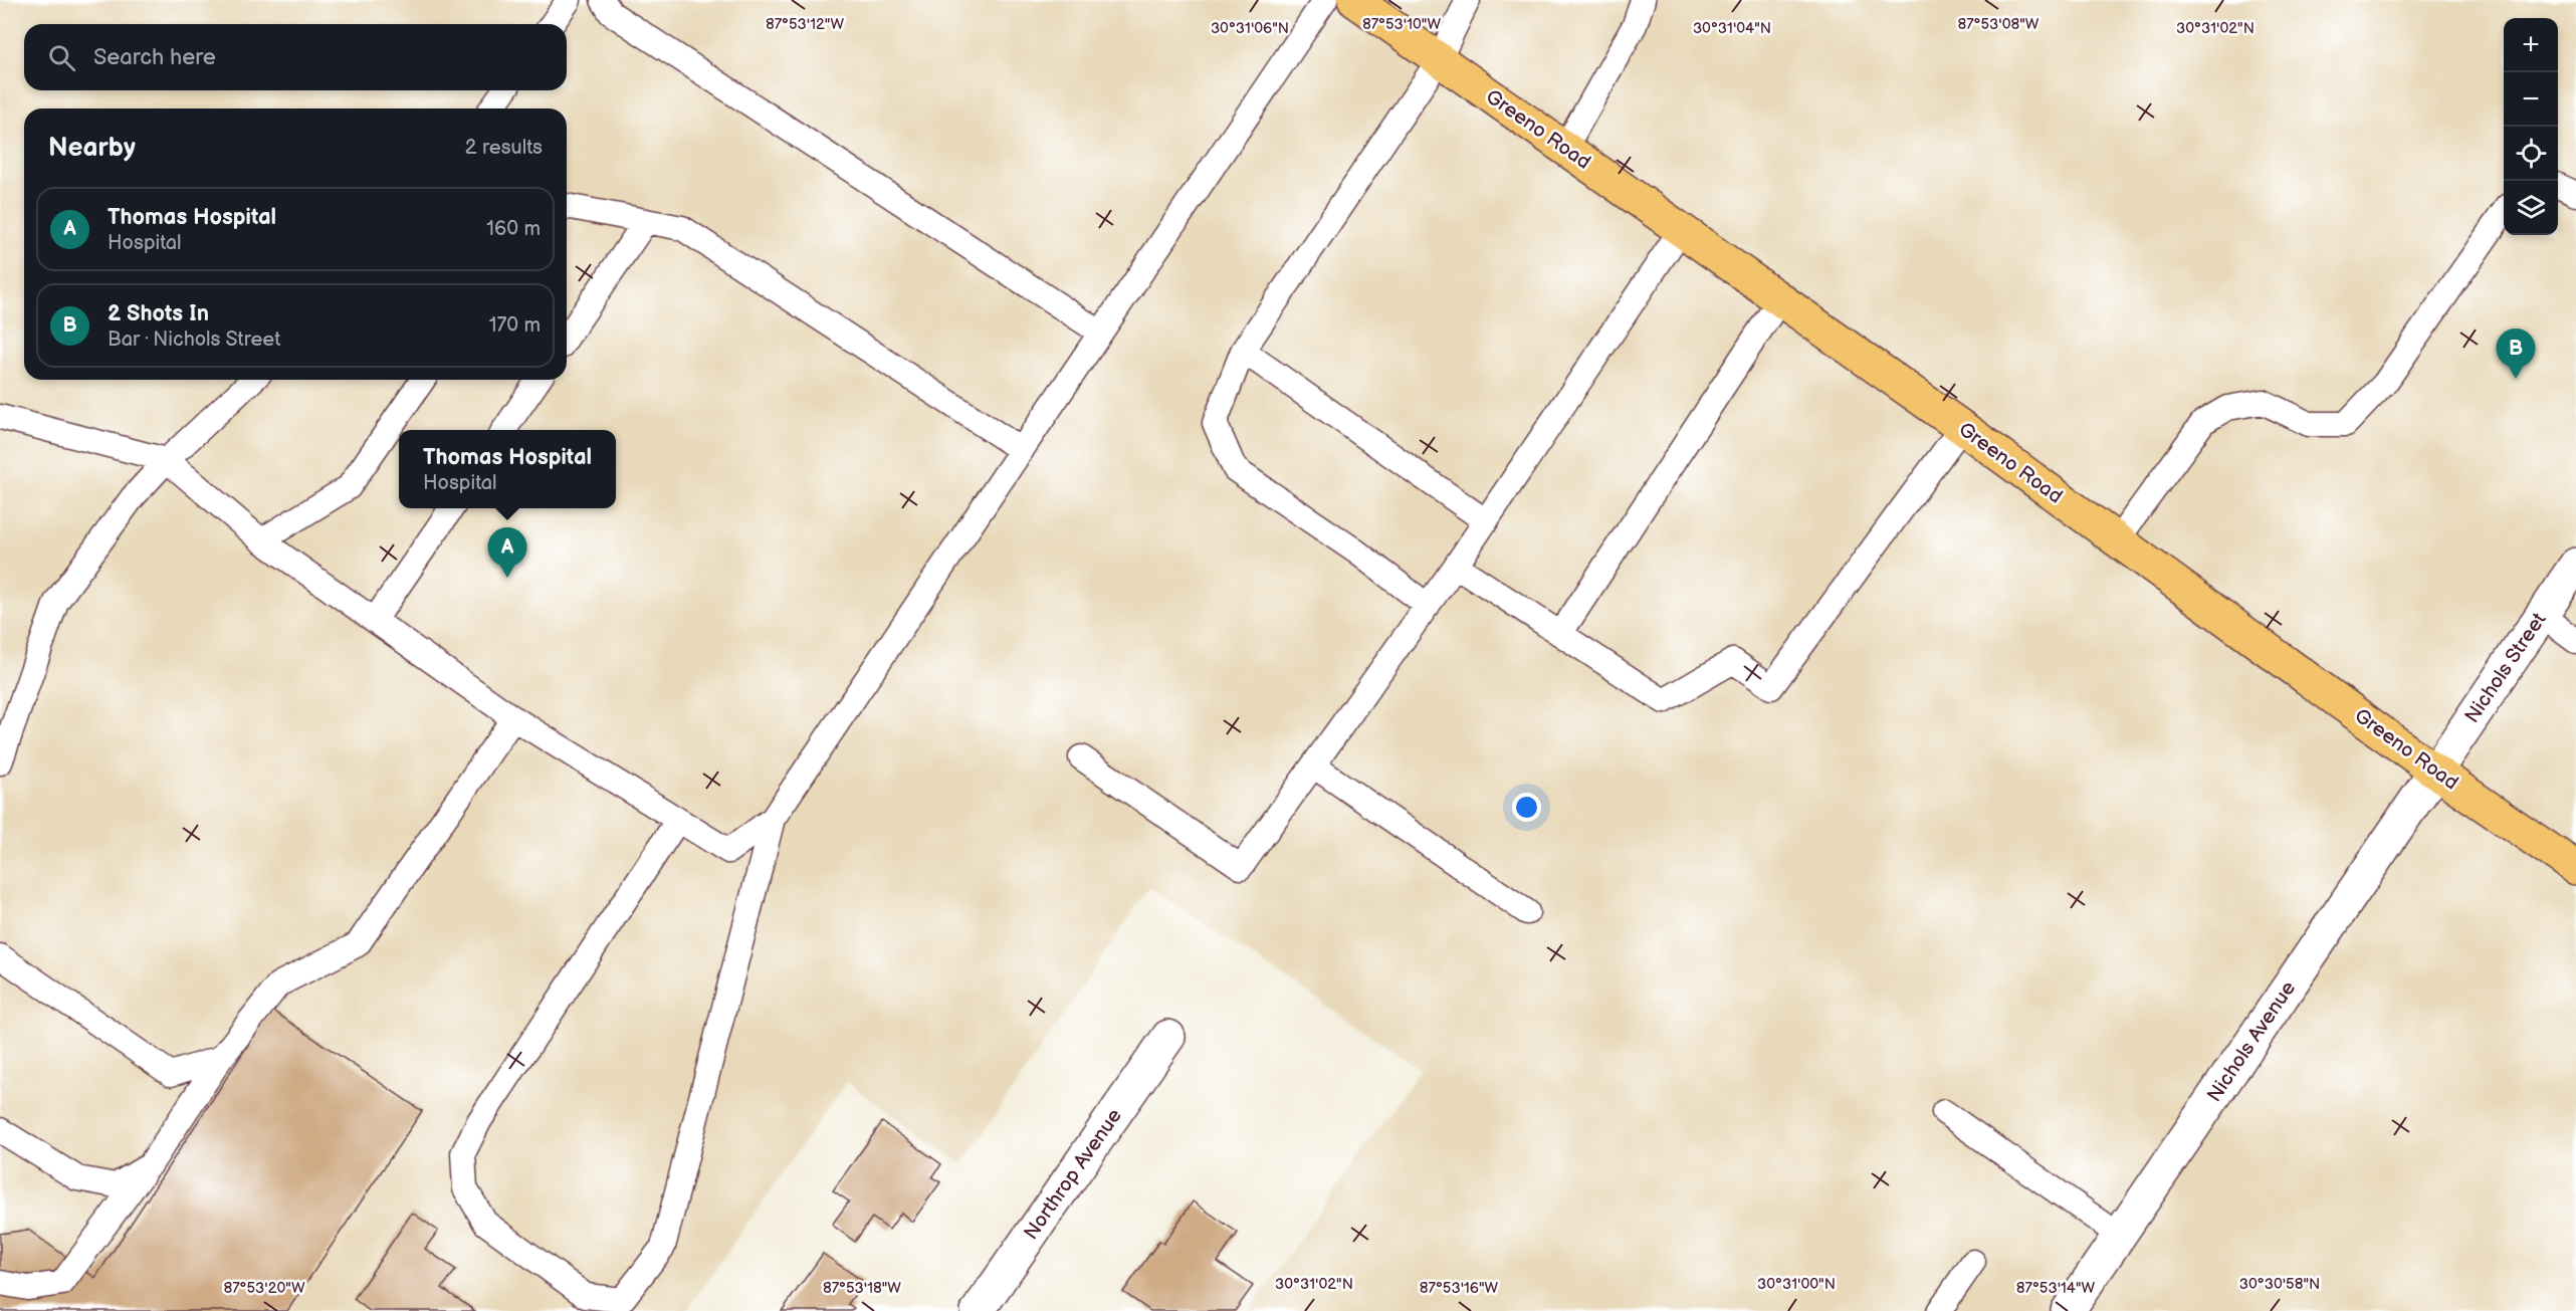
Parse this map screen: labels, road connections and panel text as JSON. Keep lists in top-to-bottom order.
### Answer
{
  "streets": {
    "main road": ["Greeno Road"],
    "street": ["Nichols Street", "Nichols Avenue", "Northrop Avenue"]
  },
  "crossings": [
    ["Greeno Road", "Nichols Street"],
    ["Greeno Road", "Nichols Avenue"],
    ["Nichols Street", "Nichols Avenue"]
  ],
  "page": {
    "map_buttons": ["+", "−"],
    "search": "Search here",
    "heading": ["Nearby", "2 results"],
    "list": [
      {
        "mark": "A",
        "name": "Thomas Hospital",
        "note": "Hospital",
        "value": "160 m"
      },
      {
        "mark": "B",
        "name": "2 Shots In",
        "note": "Bar · Nichols Street",
        "value": "170 m"
      }
    ],
    "pins": ["B", "A"],
    "popup": ["Thomas Hospital", "Hospital"]
  },
  "coordinates": [
    "87°53'12\"W",
    "87°53'10\"W",
    "87°53'08\"W",
    "30°31'06\"N",
    "30°31'04\"N",
    "30°31'02\"N",
    "30°31'00\"N",
    "30°30'58\"N",
    "87°53'20\"W",
    "87°53'18\"W",
    "87°53'16\"W",
    "87°53'14\"W"
  ]
}
